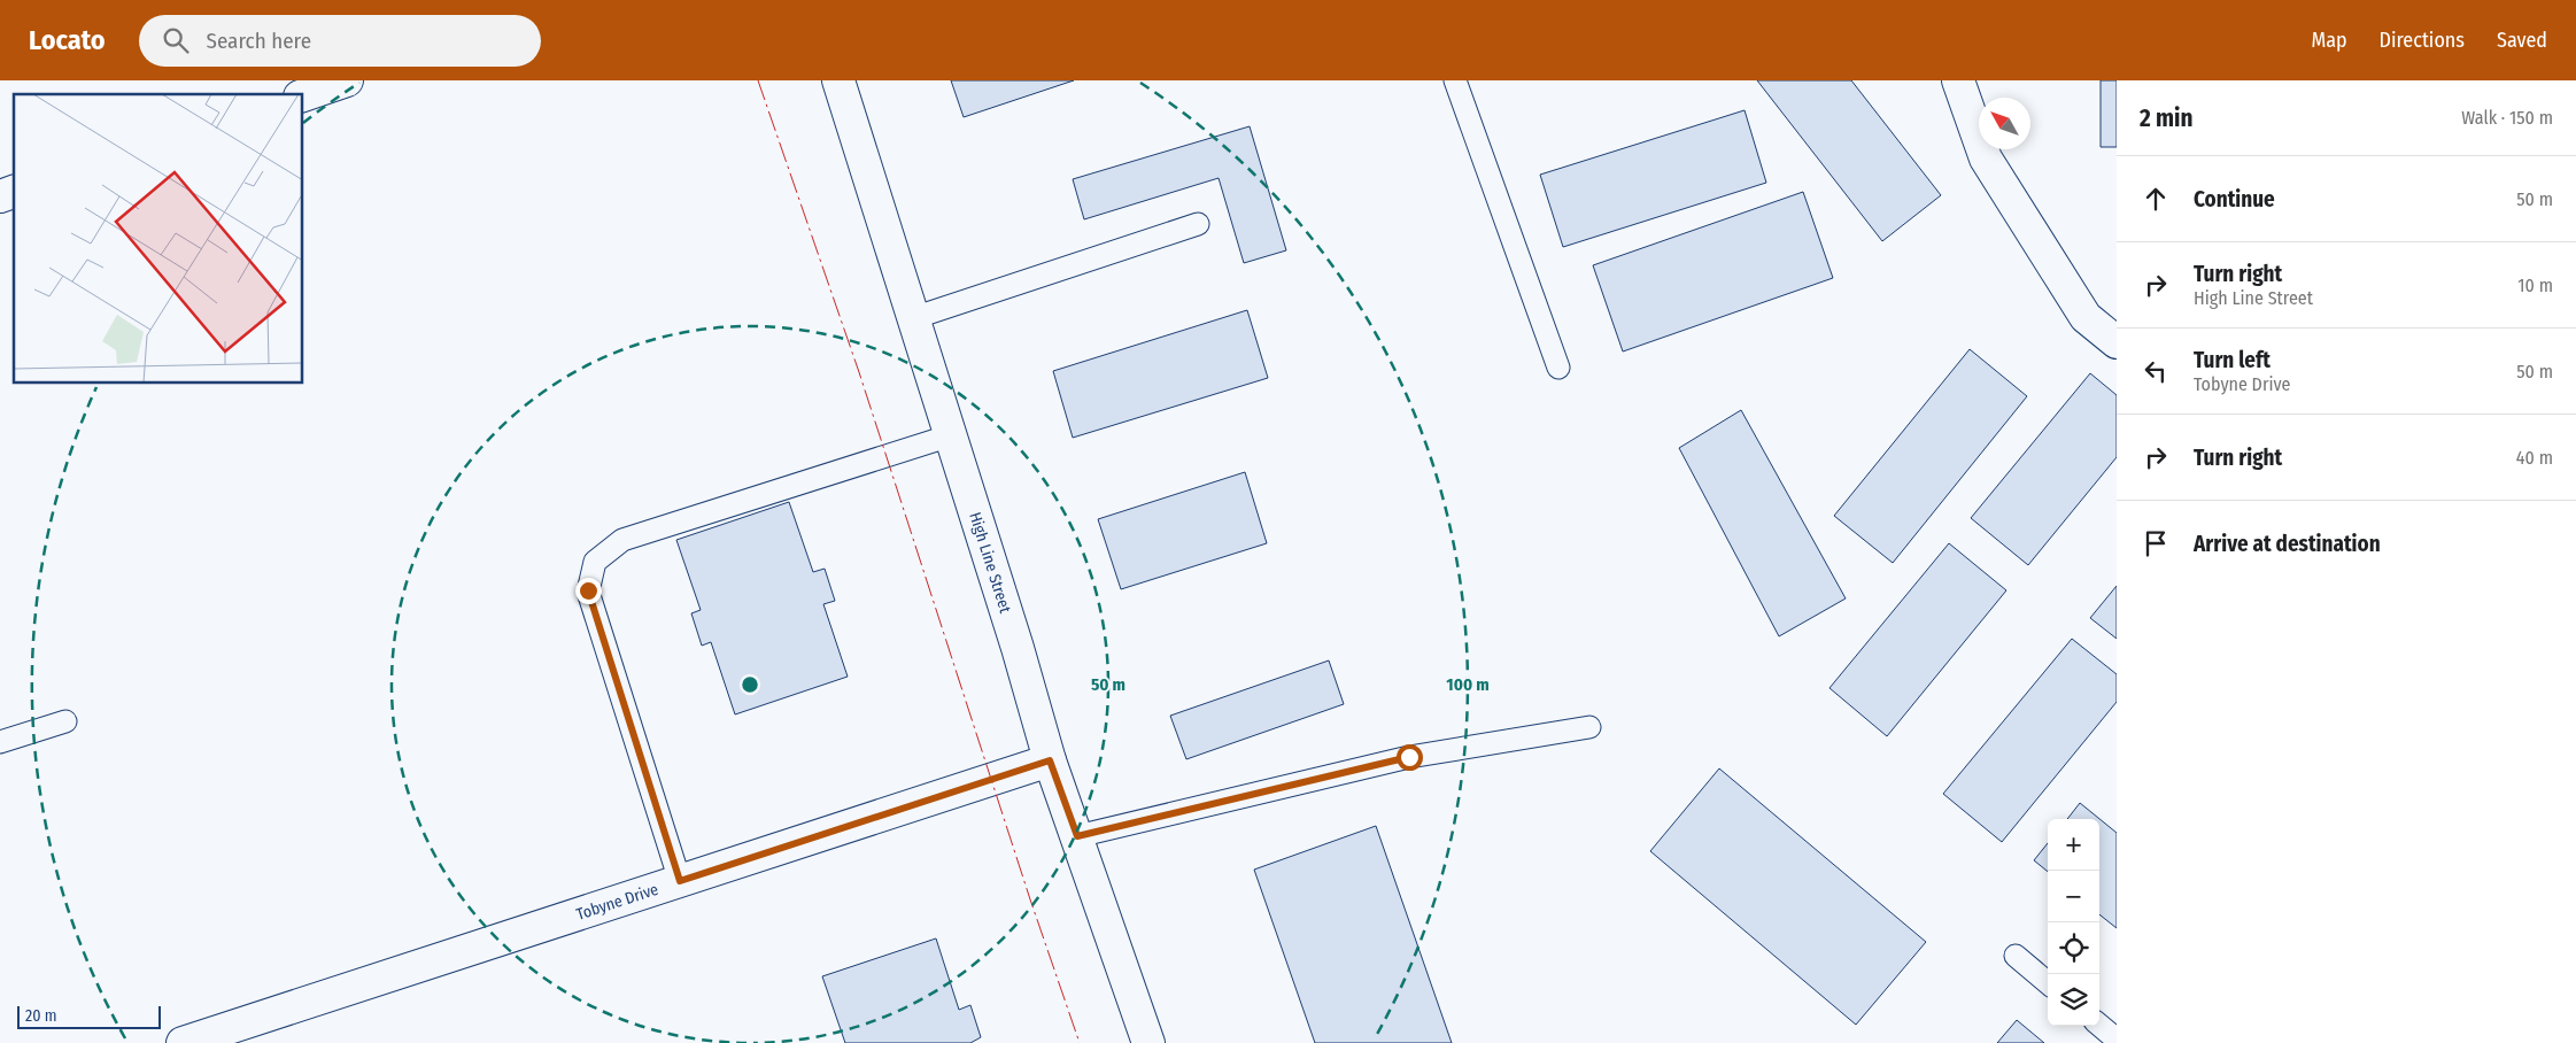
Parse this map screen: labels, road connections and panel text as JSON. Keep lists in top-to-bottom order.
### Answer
{
  "streets": {
    "street": ["High Line Street", "Tobyne Drive"]
  },
  "crossings": [
    ["High Line Street", "Tobyne Drive"]
  ],
  "scale_bar": "20 m",
  "north": "top left",
  "page": {
    "header": "Locato",
    "search": "Search here",
    "nav": ["Map", "Directions", "Saved"],
    "heading": ["2 min", "Walk · 150 m"],
    "list": [
      ["Continue", "50 m"],
      ["Turn right", "High Line Street", "10 m"],
      ["Turn left", "Tobyne Drive", "50 m"],
      ["Turn right", "40 m"],
      "Arrive at destination"
    ],
    "map_buttons": ["+", "−"],
    "scale": "20 m"
  },
  "rings": ["50 m", "100 m"]
}
